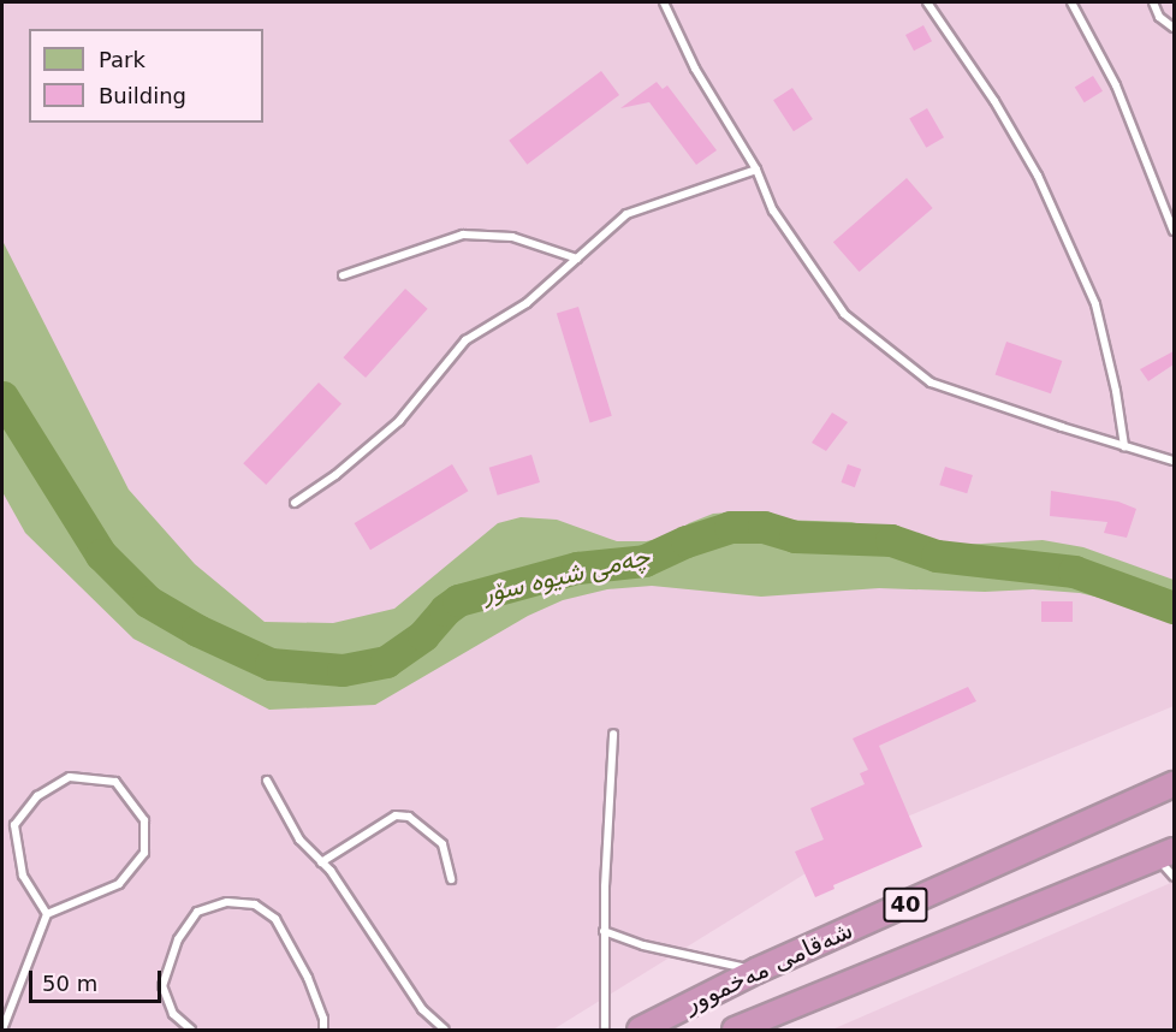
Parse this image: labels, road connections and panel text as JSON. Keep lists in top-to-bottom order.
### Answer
{
  "streets": {
    "highway": ["40", "شەقامی مەخموور"]
  },
  "water": ["چەمی شیوە سۆر"],
  "legend": ["Park", "Building"],
  "scale_bar": "50 m"
}
